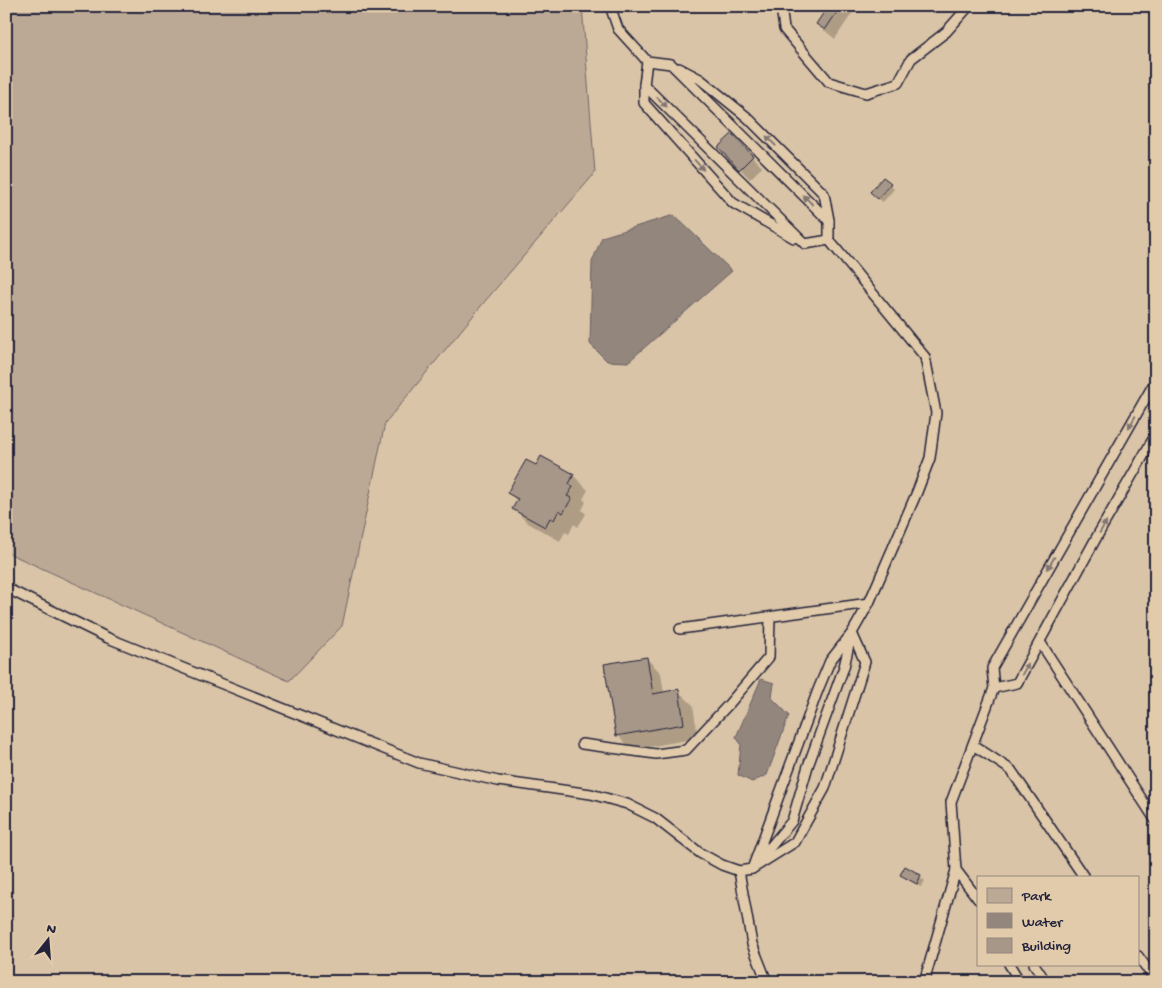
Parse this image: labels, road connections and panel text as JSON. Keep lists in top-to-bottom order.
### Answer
{
  "legend": ["Park", "Water", "Building"],
  "north": "top"
}
